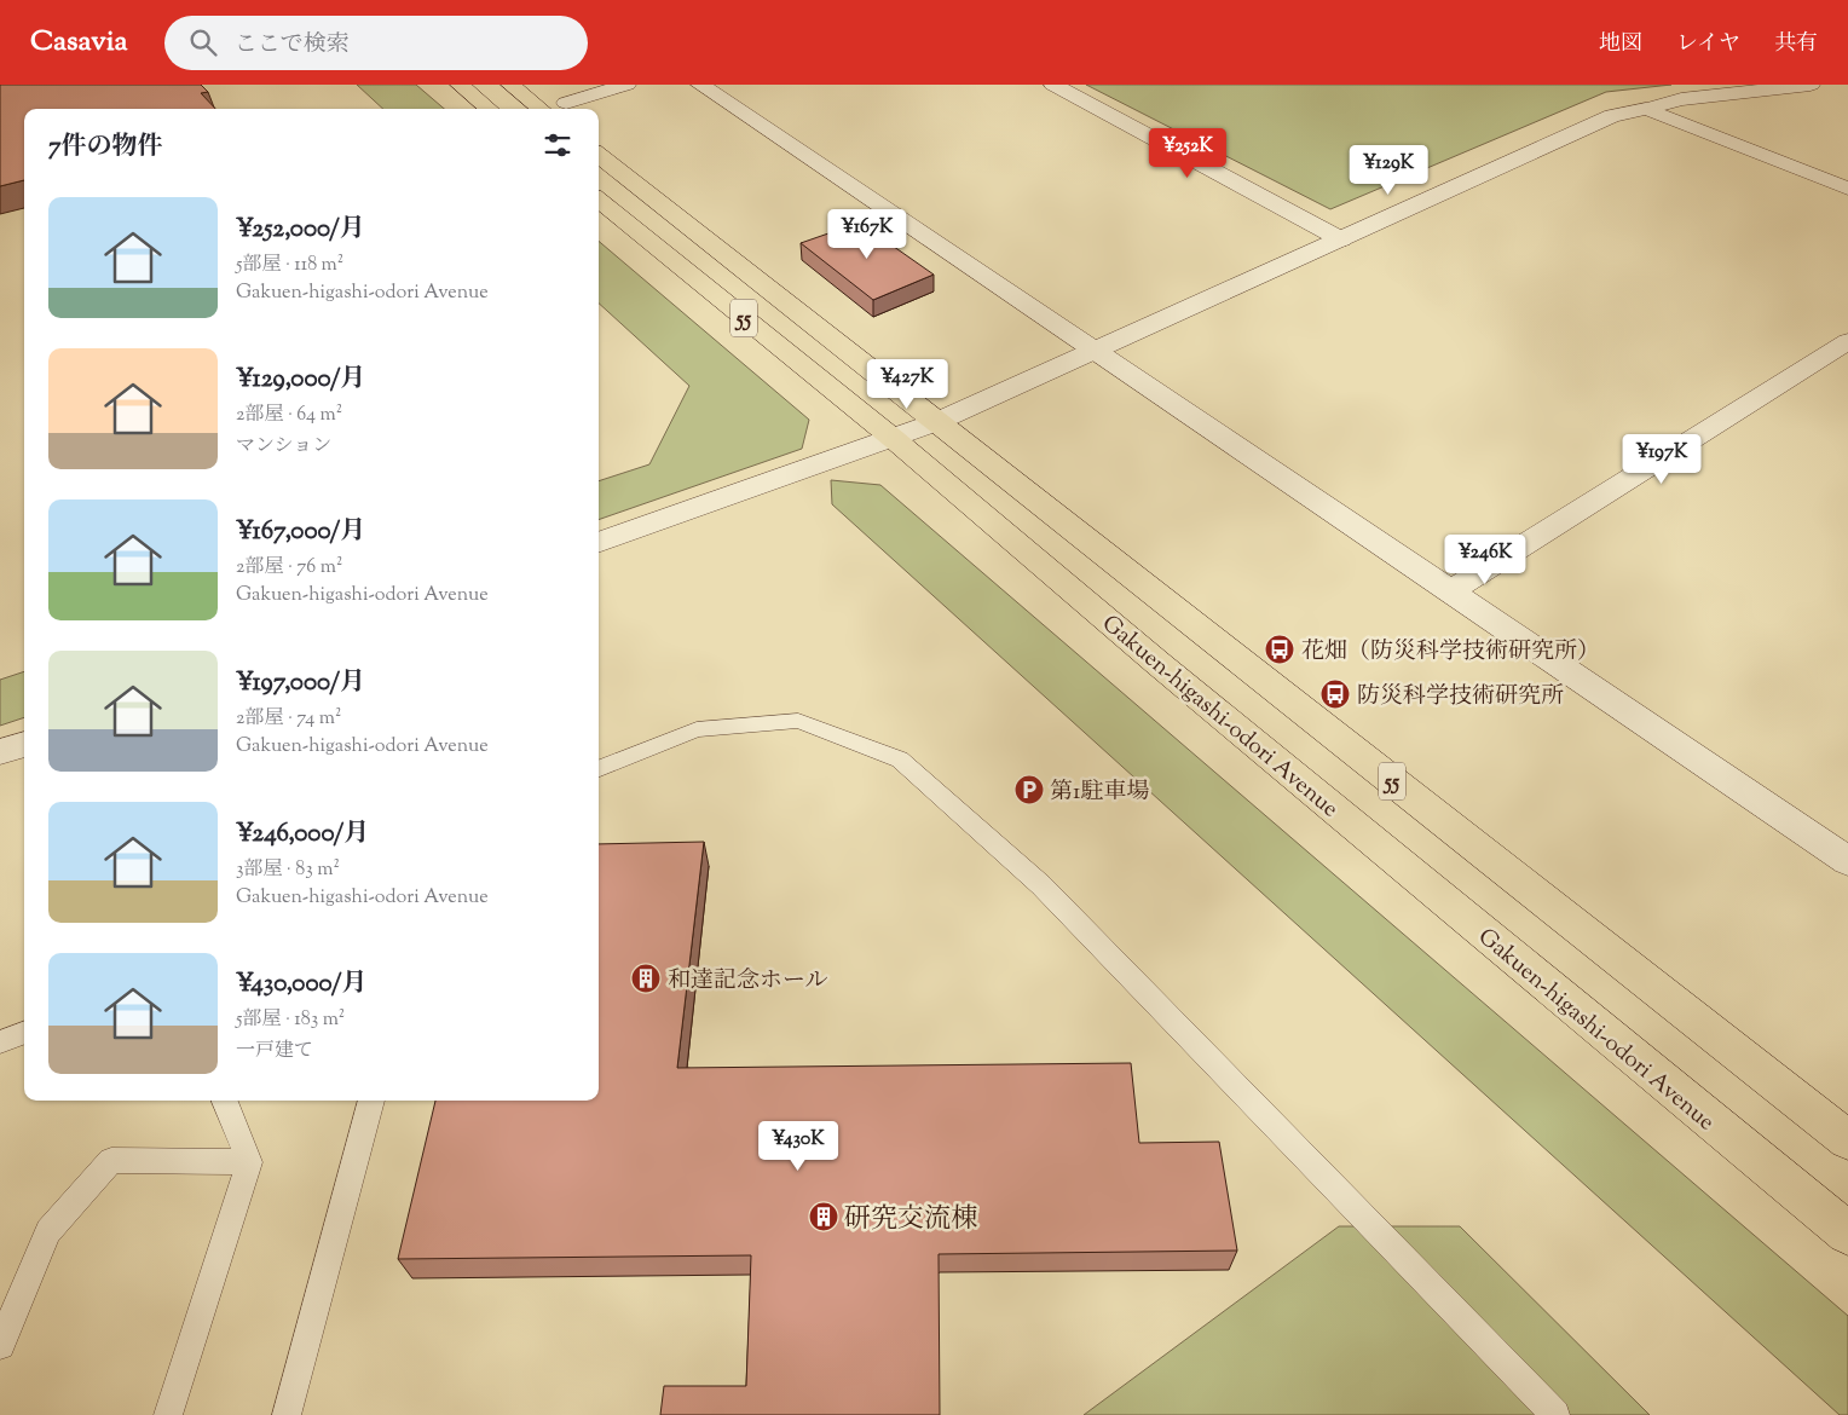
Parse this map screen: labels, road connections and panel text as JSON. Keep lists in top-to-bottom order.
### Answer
{
  "streets": {
    "main road": ["55", "Gakuen-higashi-odori Avenue"]
  },
  "places": {
    "bus stop": ["花畑（防災科学技術研究所）", "防災科学技術研究所"],
    "parking": ["第1駐車場"],
    "building": ["和達記念ホール", "研究交流棟"]
  },
  "page": {
    "header": "Casavia",
    "search": "ここで検索",
    "nav": ["地図", "レイヤ", "共有"],
    "heading": "7件の物件",
    "price": [
      "¥252K",
      "¥129K",
      "¥167K",
      "¥427K",
      "¥197K",
      "¥246K",
      "¥430K"
    ],
    "list": [
      {
        "name": "¥252,000/月",
        "note": "5部屋 · 118 m² · Gakuen-higashi-odori Avenue"
      },
      {
        "name": "¥129,000/月",
        "note": "2部屋 · 64 m² · マンション"
      },
      {
        "name": "¥167,000/月",
        "note": "2部屋 · 76 m² · Gakuen-higashi-odori Avenue"
      },
      {
        "name": "¥197,000/月",
        "note": "2部屋 · 74 m² · Gakuen-higashi-odori Avenue"
      },
      {
        "name": "¥246,000/月",
        "note": "3部屋 · 83 m² · Gakuen-higashi-odori Avenue"
      },
      {
        "name": "¥430,000/月",
        "note": "5部屋 · 183 m² · 一戸建て"
      }
    ]
  }
}
